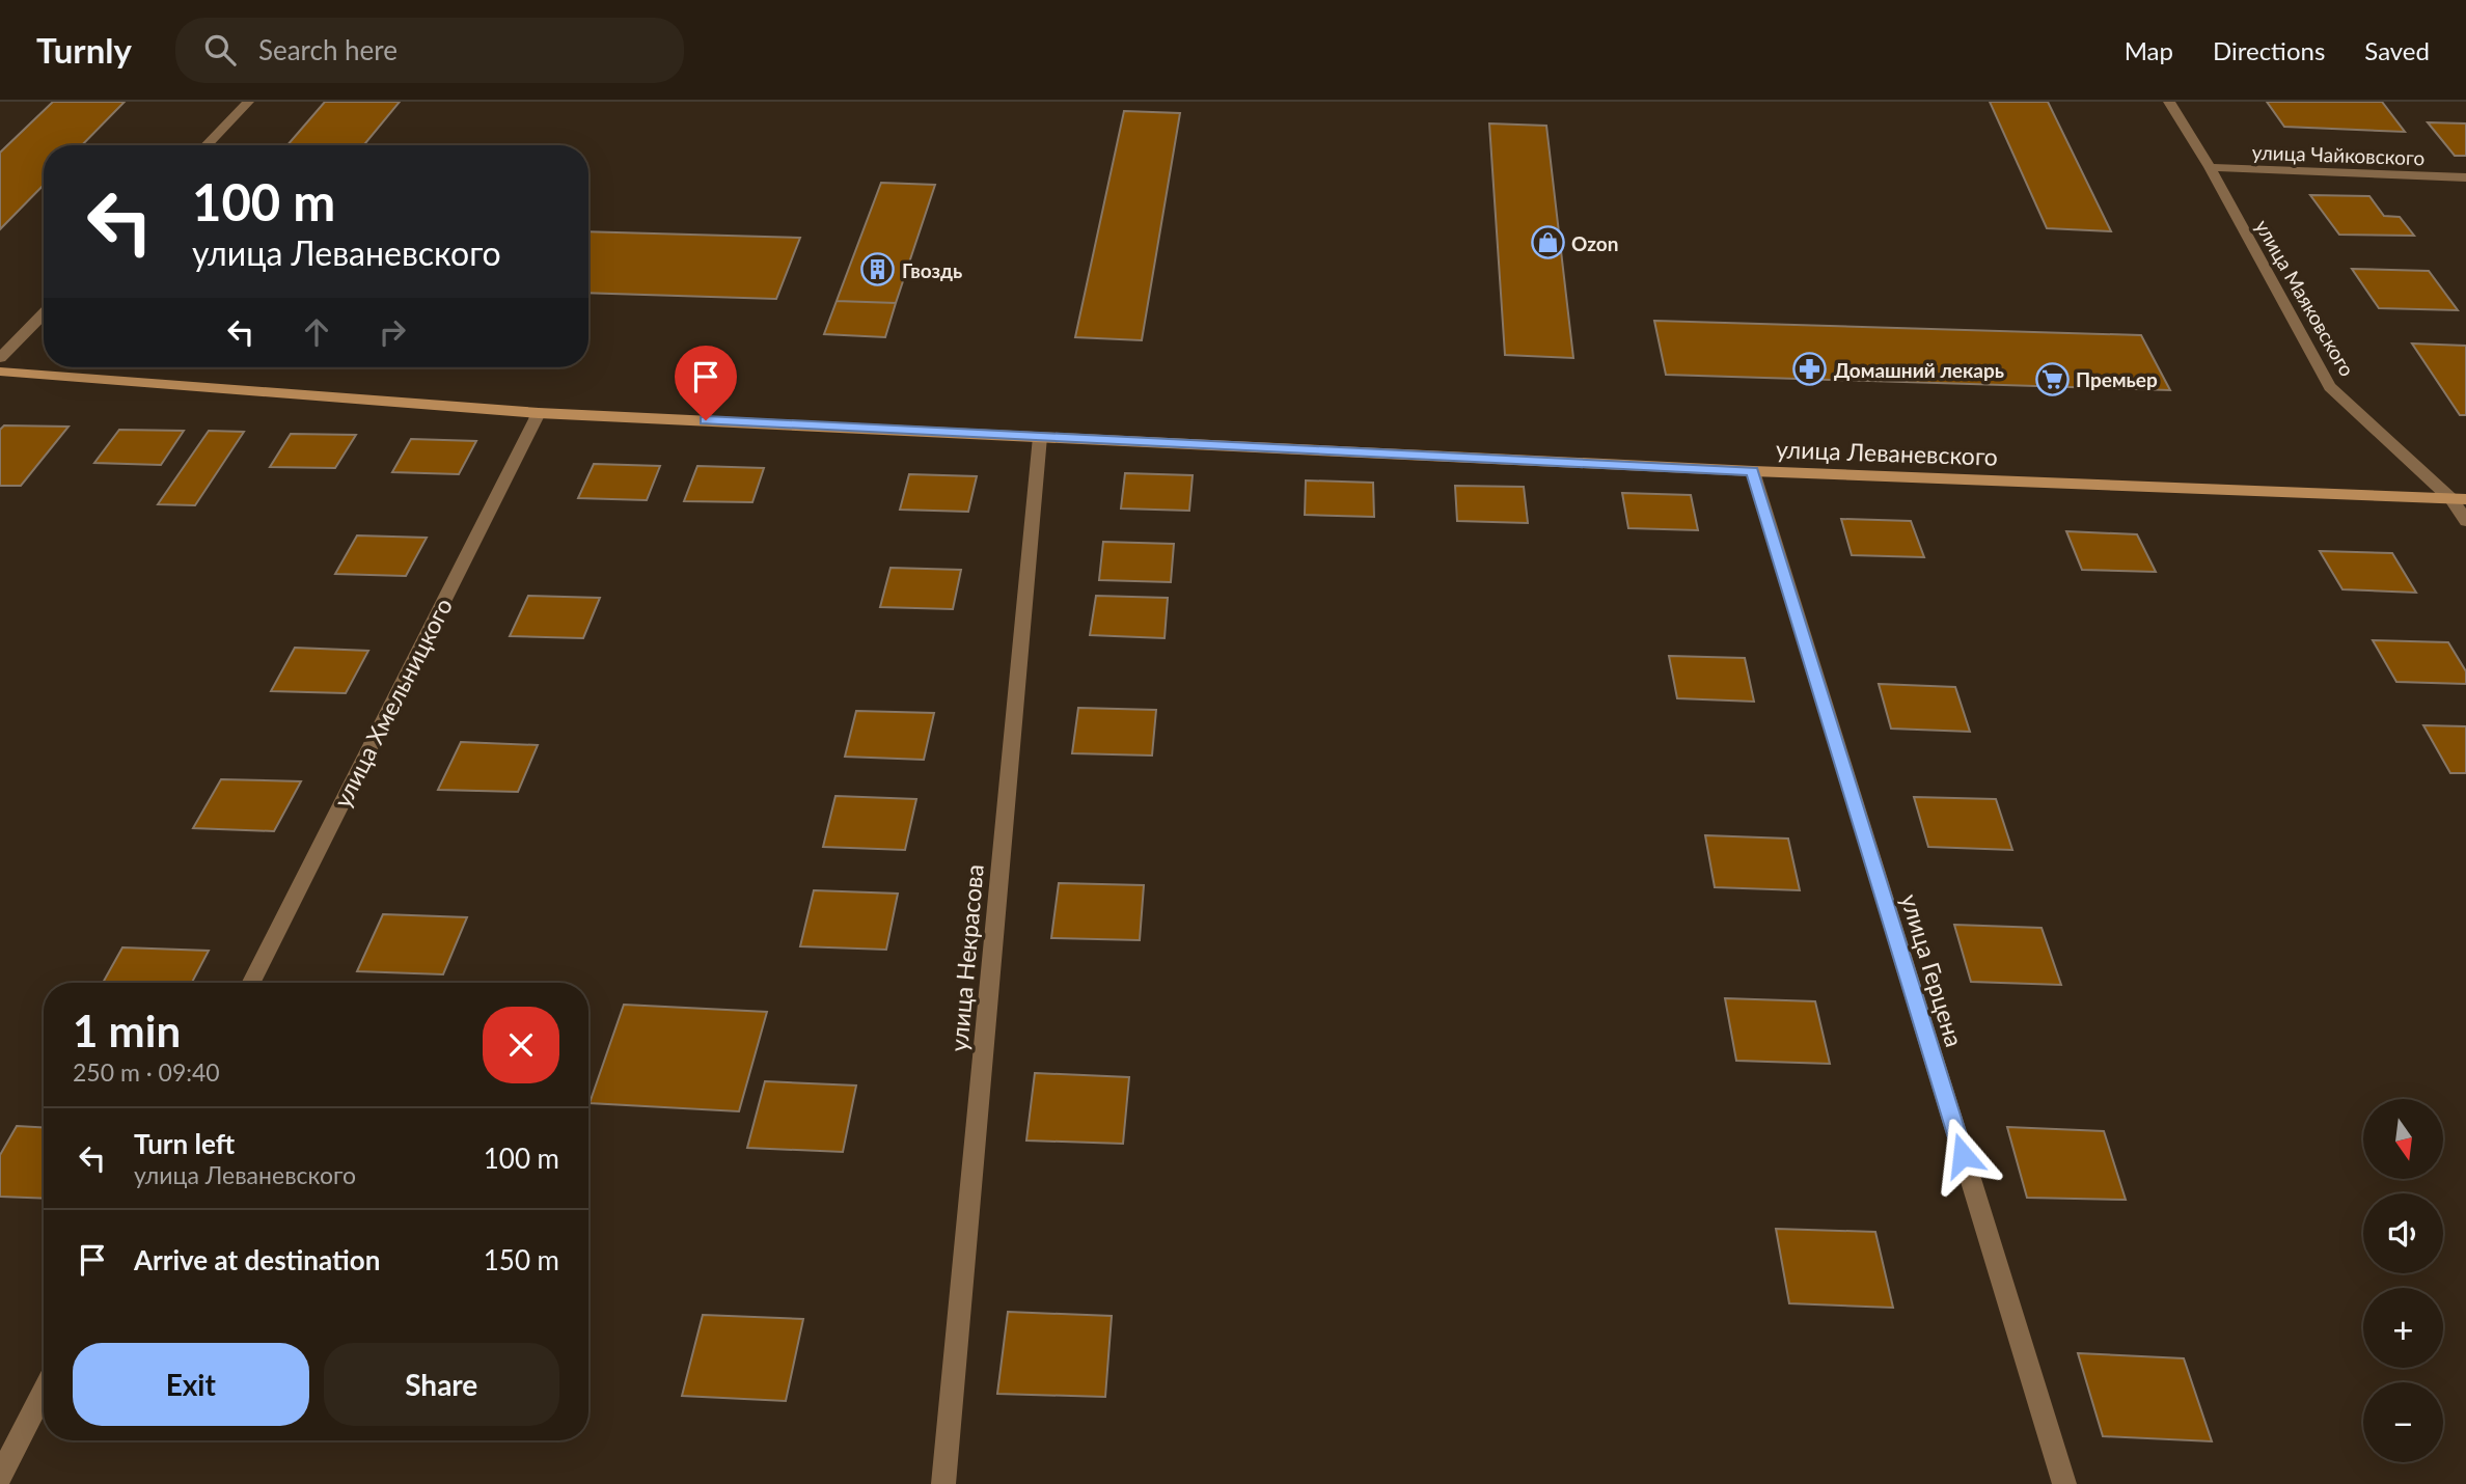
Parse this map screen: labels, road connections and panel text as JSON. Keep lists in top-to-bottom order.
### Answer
{
  "streets": {
    "street": [
      "улица Чайковского",
      "улица Маяковского",
      "улица Леваневского",
      "улица Хмельницкого",
      "улица Некрасова",
      "улица Герцена"
    ]
  },
  "crossings": [
    ["улица Чайковского", "улица Маяковского"],
    ["улица Маяковского", "улица Леваневского"],
    ["улица Леваневского", "улица Хмельницкого"],
    ["улица Леваневского", "улица Некрасова"],
    ["улица Леваневского", "улица Герцена"]
  ],
  "places": {
    "shop": ["Ozon"],
    "building": ["Гвоздь"],
    "pharmacy": ["Домашний лекарь"],
    "supermarket": ["Премьер"]
  },
  "north": "bottom",
  "page": {
    "header": "Turnly",
    "search": "Search here",
    "nav": ["Map", "Directions", "Saved"],
    "turn": ["100 m", "улица Леваневского"],
    "heading": ["1 min", "250 m · 09:40"],
    "map_buttons": ["+", "−"],
    "list": [
      {
        "name": "Turn left",
        "note": "улица Леваневского",
        "value": "100 m"
      },
      {
        "name": "Arrive at destination",
        "value": "150 m"
      }
    ],
    "buttons": ["Exit", "Share"]
  }
}
